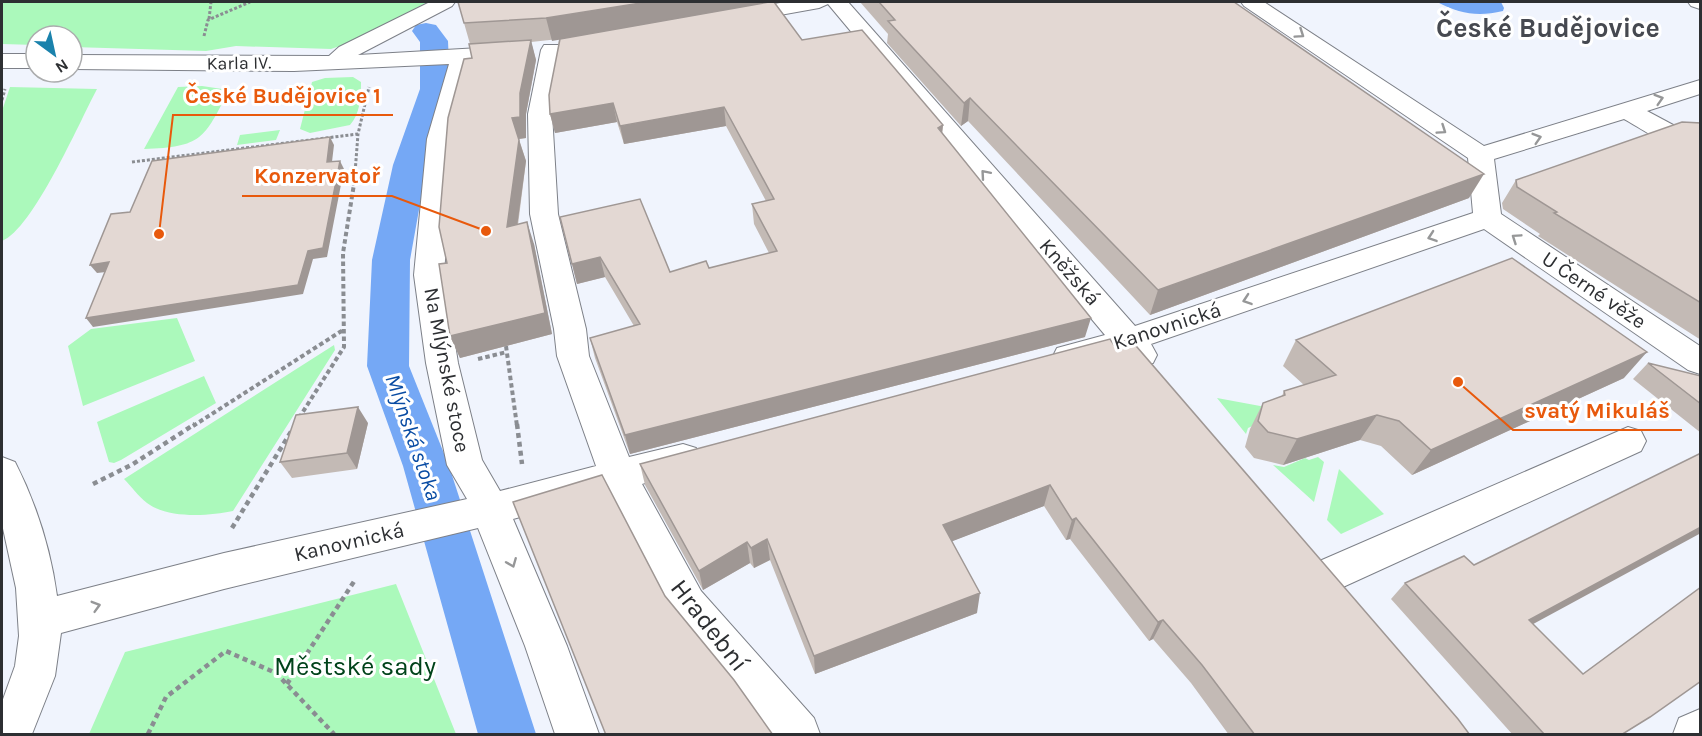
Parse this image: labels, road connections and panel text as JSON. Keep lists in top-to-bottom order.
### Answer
{
  "streets": {
    "street": [
      "Karla IV.",
      "Kněžská",
      "U Černé věže",
      "Kanovnická",
      "Na Mlýnské stoce",
      "Hradební"
    ]
  },
  "crossings": [
    ["Karla IV.", "Na Mlýnské stoce"],
    ["Karla IV.", "Hradební"],
    ["Kněžská", "Kanovnická"],
    ["U Černé věže", "Kanovnická"],
    ["Kanovnická", "Na Mlýnské stoce"],
    ["Kanovnická", "Hradební"]
  ],
  "one_way": ["Kněžská", "U Černé věže"],
  "districts": ["České Budějovice"],
  "water": ["Mlýnská stoka"],
  "parks": ["Městské sady"],
  "places": ["Konzervatoř", "České Budějovice 1", "svatý Mikuláš"],
  "north": "bottom right"
}
